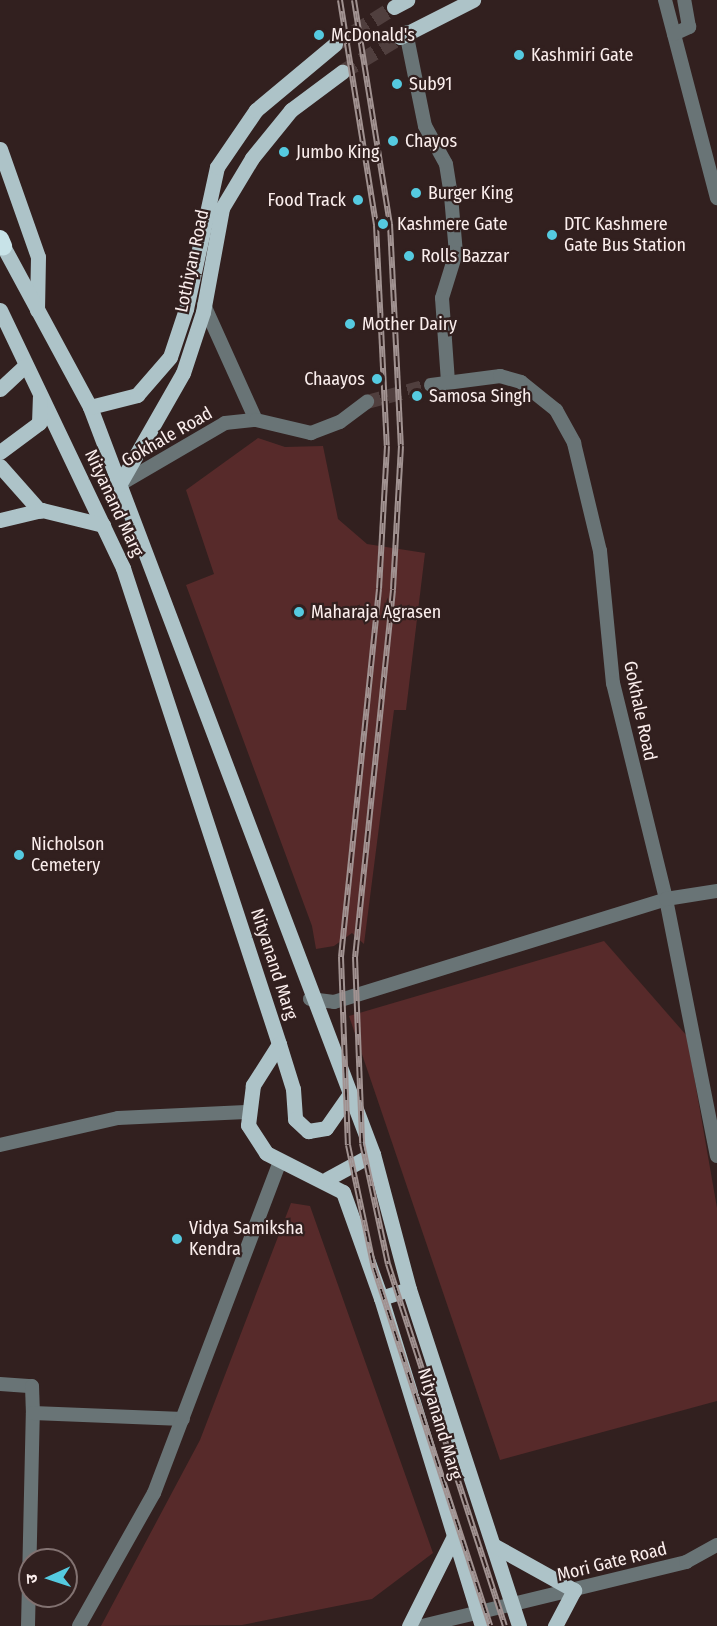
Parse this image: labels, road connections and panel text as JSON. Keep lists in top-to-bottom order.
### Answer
{
  "streets": {
    "main road": ["Lothiyan Road", "Nityanand Marg"],
    "street": ["Gokhale Road", "Mori Gate Road"]
  },
  "crossings": [
    ["Lothiyan Road", "Gokhale Road"],
    ["Lothiyan Road", "Nityanand Marg"],
    ["Gokhale Road", "Nityanand Marg"],
    ["Nityanand Marg", "Mori Gate Road"]
  ],
  "places": [
    "McDonald's",
    "Kashmiri Gate",
    "Sub91",
    "Chayos",
    "Jumbo King",
    "Burger King",
    "Food Track",
    "Kashmere Gate",
    "DTC Kashmere Gate Bus Station",
    "Rolls Bazzar",
    "Mother Dairy",
    "Chaayos",
    "Samosa Singh",
    "Maharaja Agrasen",
    "Nicholson Cemetery",
    "Vidya Samiksha Kendra"
  ],
  "north": "left"
}
